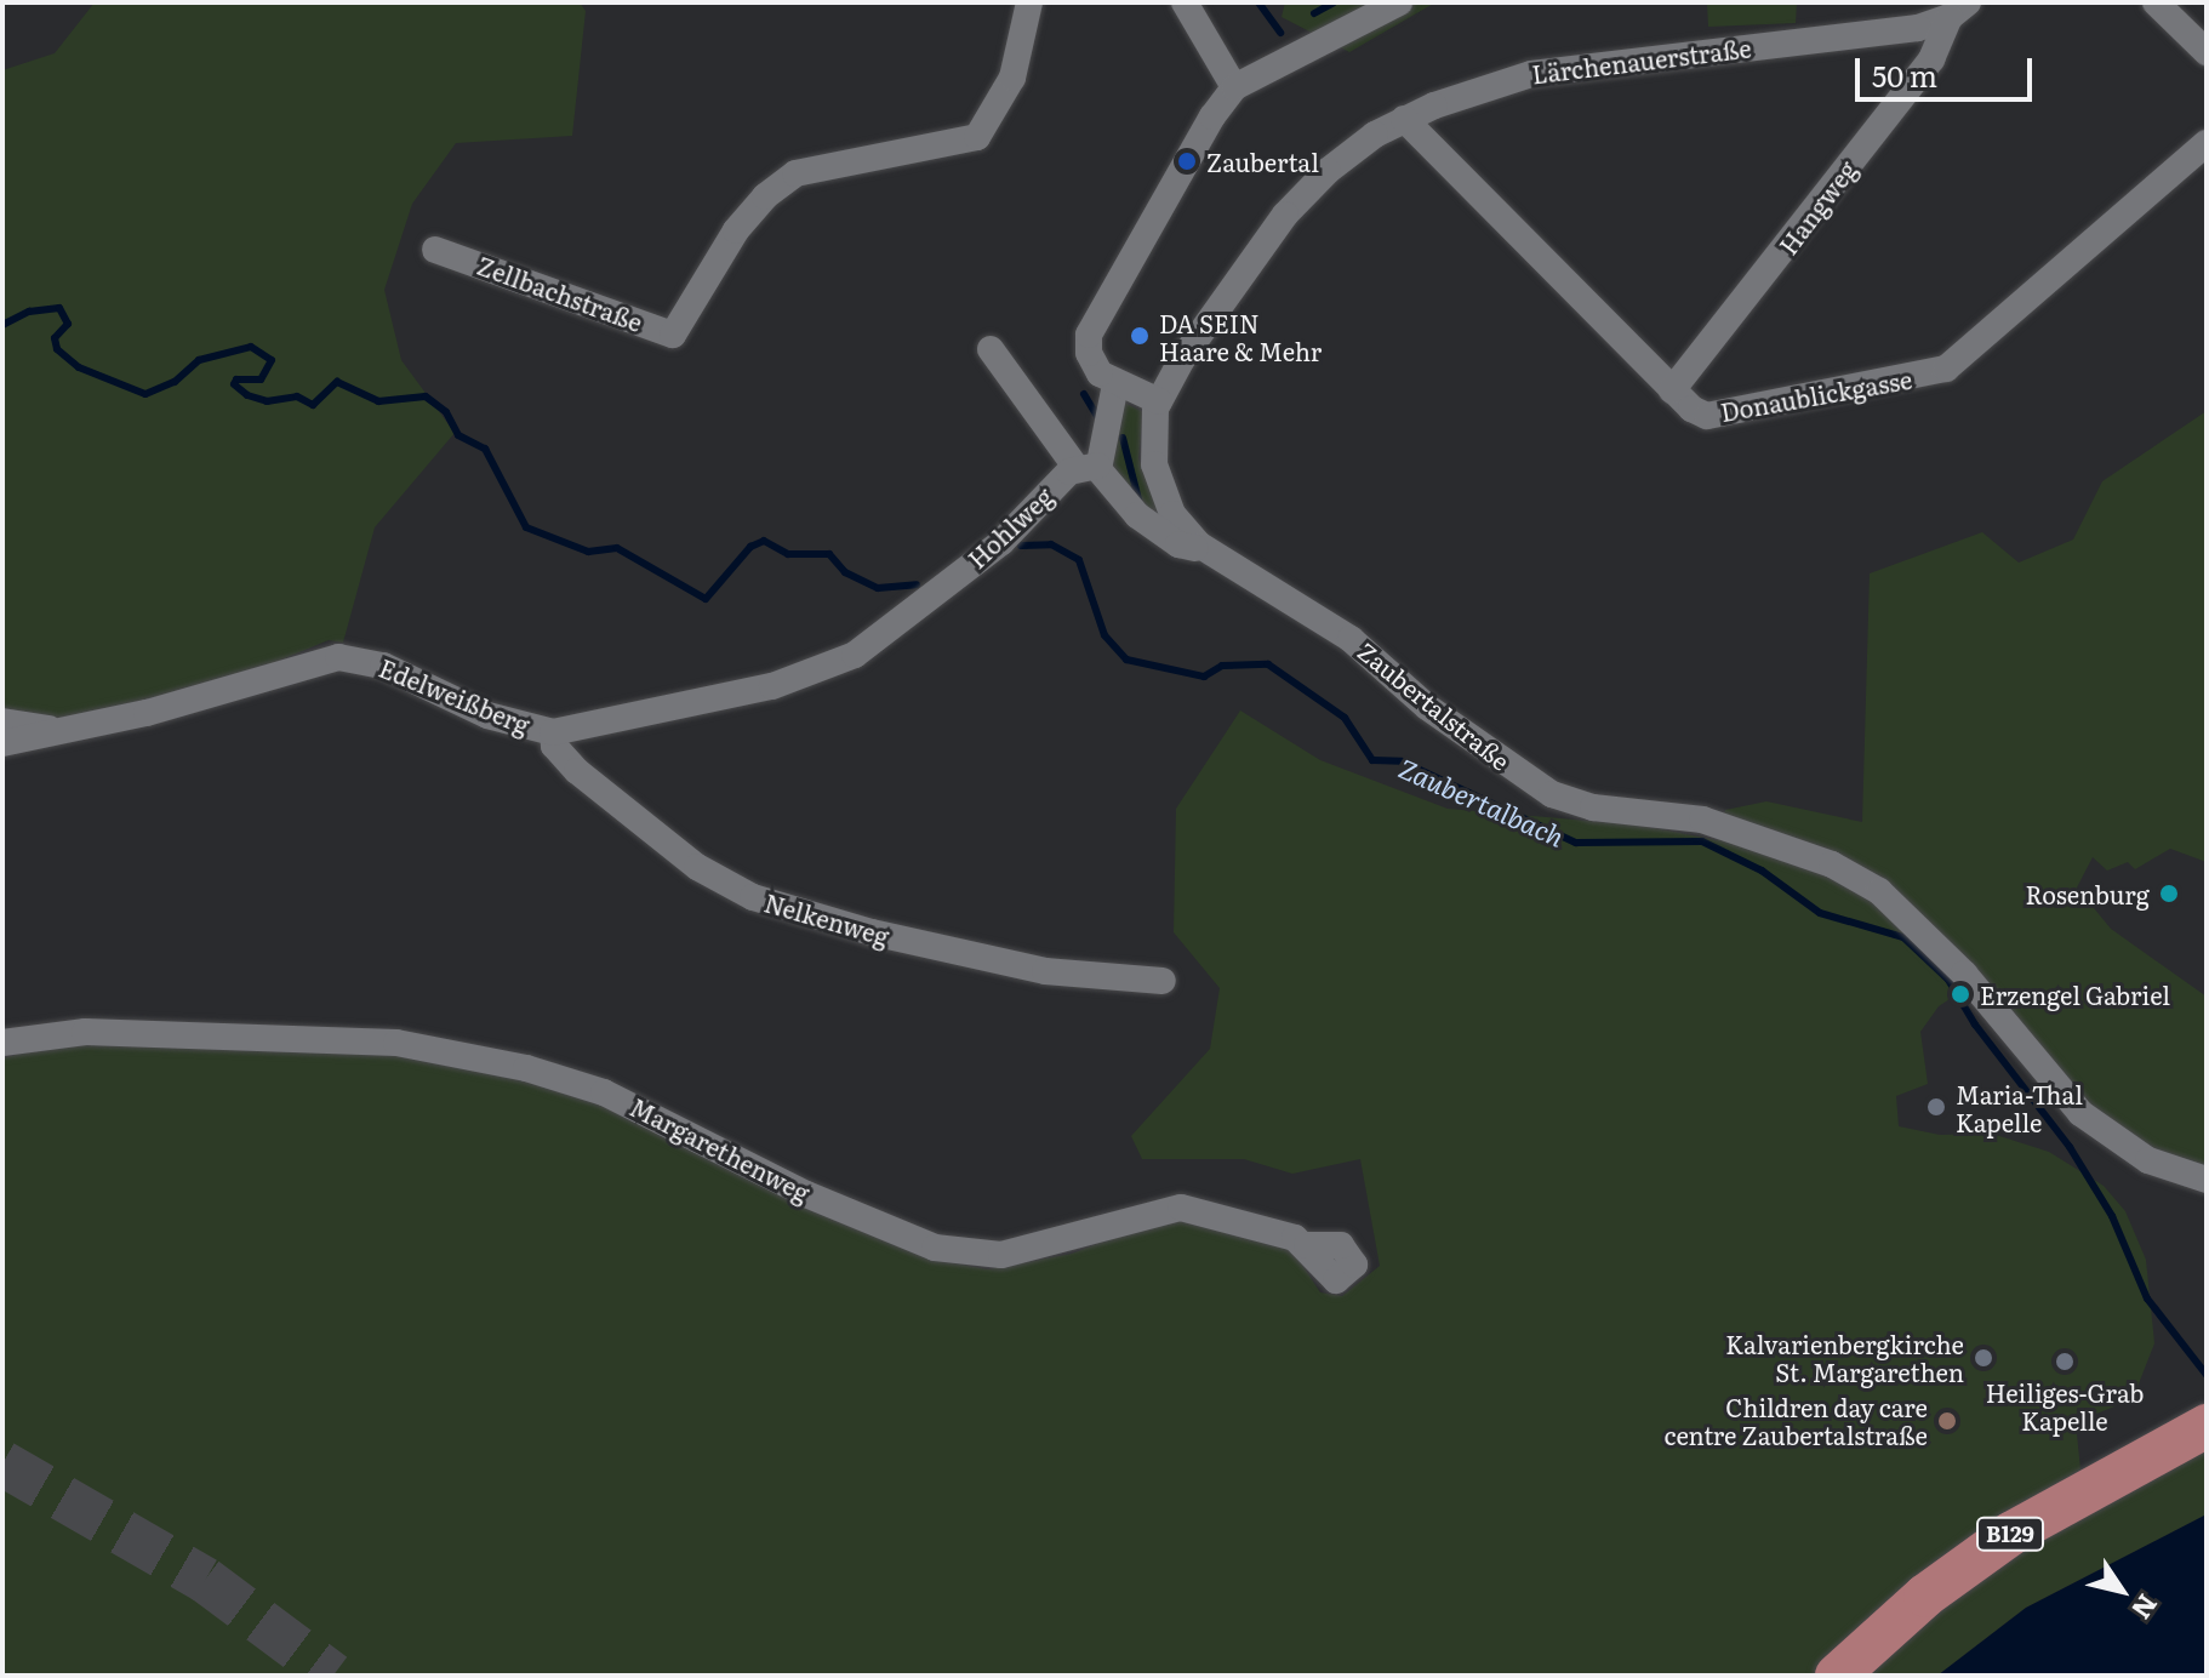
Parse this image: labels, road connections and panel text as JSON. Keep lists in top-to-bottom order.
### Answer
{
  "streets": {
    "main road": ["B129"],
    "street": [
      "Lärchenauerstraße",
      "Hangweg",
      "Zellbachstraße",
      "Donaublickgasse",
      "Hohlweg",
      "Edelweißberg",
      "Zaubertalstraße",
      "Nelkenweg",
      "Margarethenweg"
    ]
  },
  "crossings": [
    ["Lärchenauerstraße", "Hangweg"],
    ["Lärchenauerstraße", "Donaublickgasse"],
    ["Lärchenauerstraße", "Zaubertalstraße"],
    ["Hangweg", "Donaublickgasse"],
    ["Hohlweg", "Edelweißberg"],
    ["Edelweißberg", "Nelkenweg"]
  ],
  "water": ["Zaubertalbach"],
  "places": [
    "Zaubertal",
    "DA SEIN Haare & Mehr",
    "Rosenburg",
    "Erzengel Gabriel",
    "Maria-Thal Kapelle",
    "Kalvarienbergkirche St. Margarethen",
    "Heiliges-Grab Kapelle",
    "Children day care centre Zaubertalstraße"
  ],
  "scale_bar": "50 m",
  "north": "bottom right"
}
